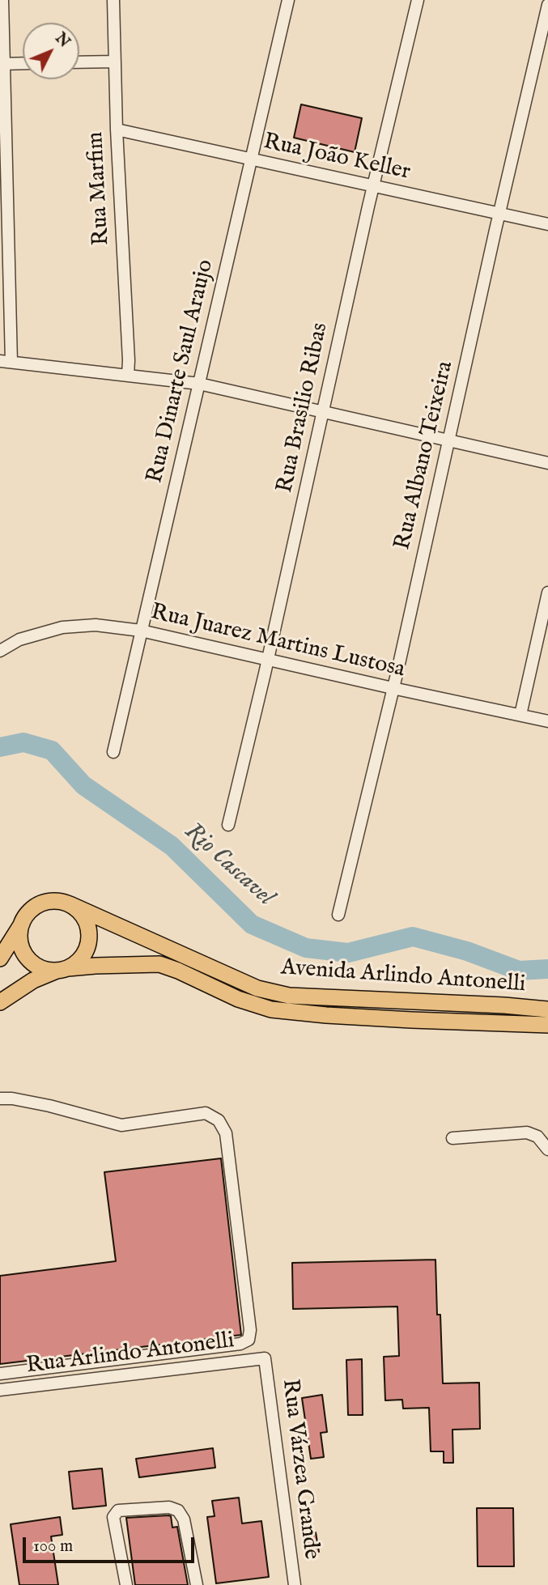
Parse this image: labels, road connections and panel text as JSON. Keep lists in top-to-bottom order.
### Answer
{
  "streets": {
    "main road": ["Avenida Arlindo Antonelli"],
    "street": [
      "Rua João Keller",
      "Rua Marfim",
      "Rua Dinarte Saul Araujo",
      "Rua Brasilio Ribas",
      "Rua Albano Teixeira",
      "Rua Juarez Martins Lustosa",
      "Rua Arlindo Antonelli",
      "Rua Várzea Grande"
    ]
  },
  "crossings": [
    ["Rua João Keller", "Rua Marfim"],
    ["Rua João Keller", "Rua Dinarte Saul Araujo"],
    ["Rua João Keller", "Rua Brasilio Ribas"],
    ["Rua João Keller", "Rua Albano Teixeira"],
    ["Rua Dinarte Saul Araujo", "Rua Juarez Martins Lustosa"],
    ["Rua Brasilio Ribas", "Rua Juarez Martins Lustosa"],
    ["Rua Albano Teixeira", "Rua Juarez Martins Lustosa"],
    ["Rua Arlindo Antonelli", "Rua Várzea Grande"]
  ],
  "water": ["Rio Cascavel"],
  "scale_bar": "100 m",
  "north": "top right"
}
